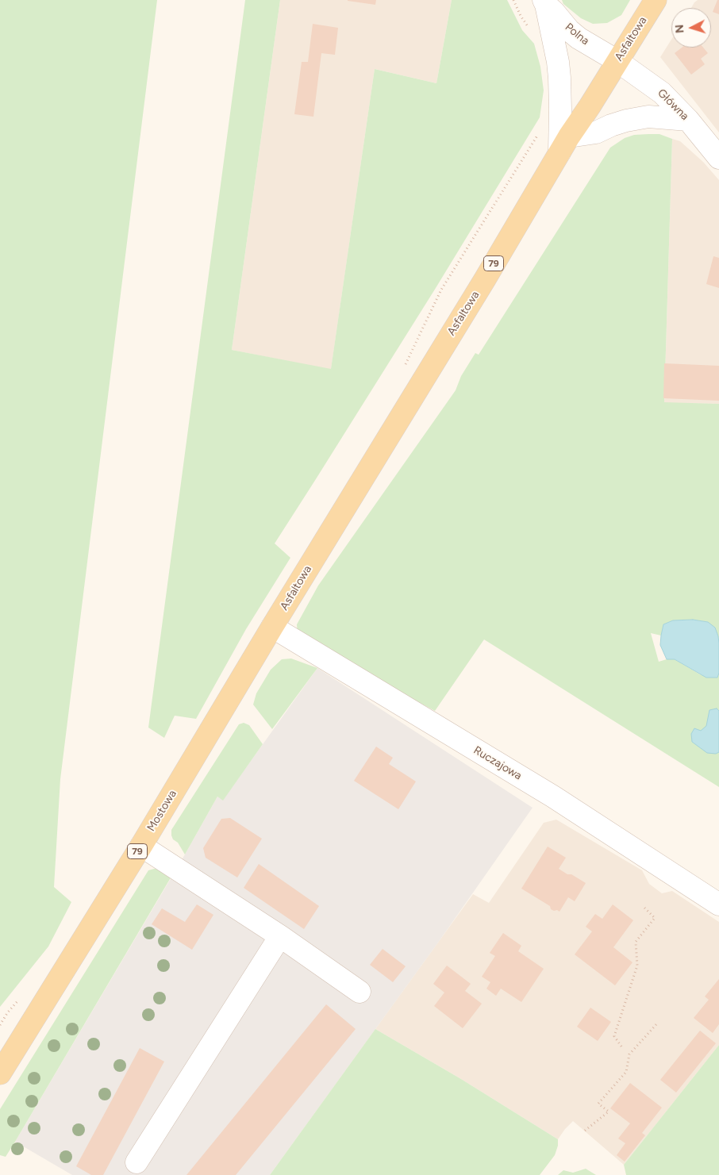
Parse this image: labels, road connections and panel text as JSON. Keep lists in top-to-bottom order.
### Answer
{
  "streets": {
    "main road": ["Asfaltowa", "79", "Mostowa"],
    "street": ["Polna", "Główna", "Ruczajowa"]
  },
  "crossings": [
    ["Polna", "Asfaltowa"],
    ["Polna", "Główna"],
    ["Asfaltowa", "Główna"],
    ["Asfaltowa", "Ruczajowa"],
    ["Asfaltowa", "Mostowa"],
    ["Ruczajowa", "Mostowa"]
  ],
  "north": "left"
}
